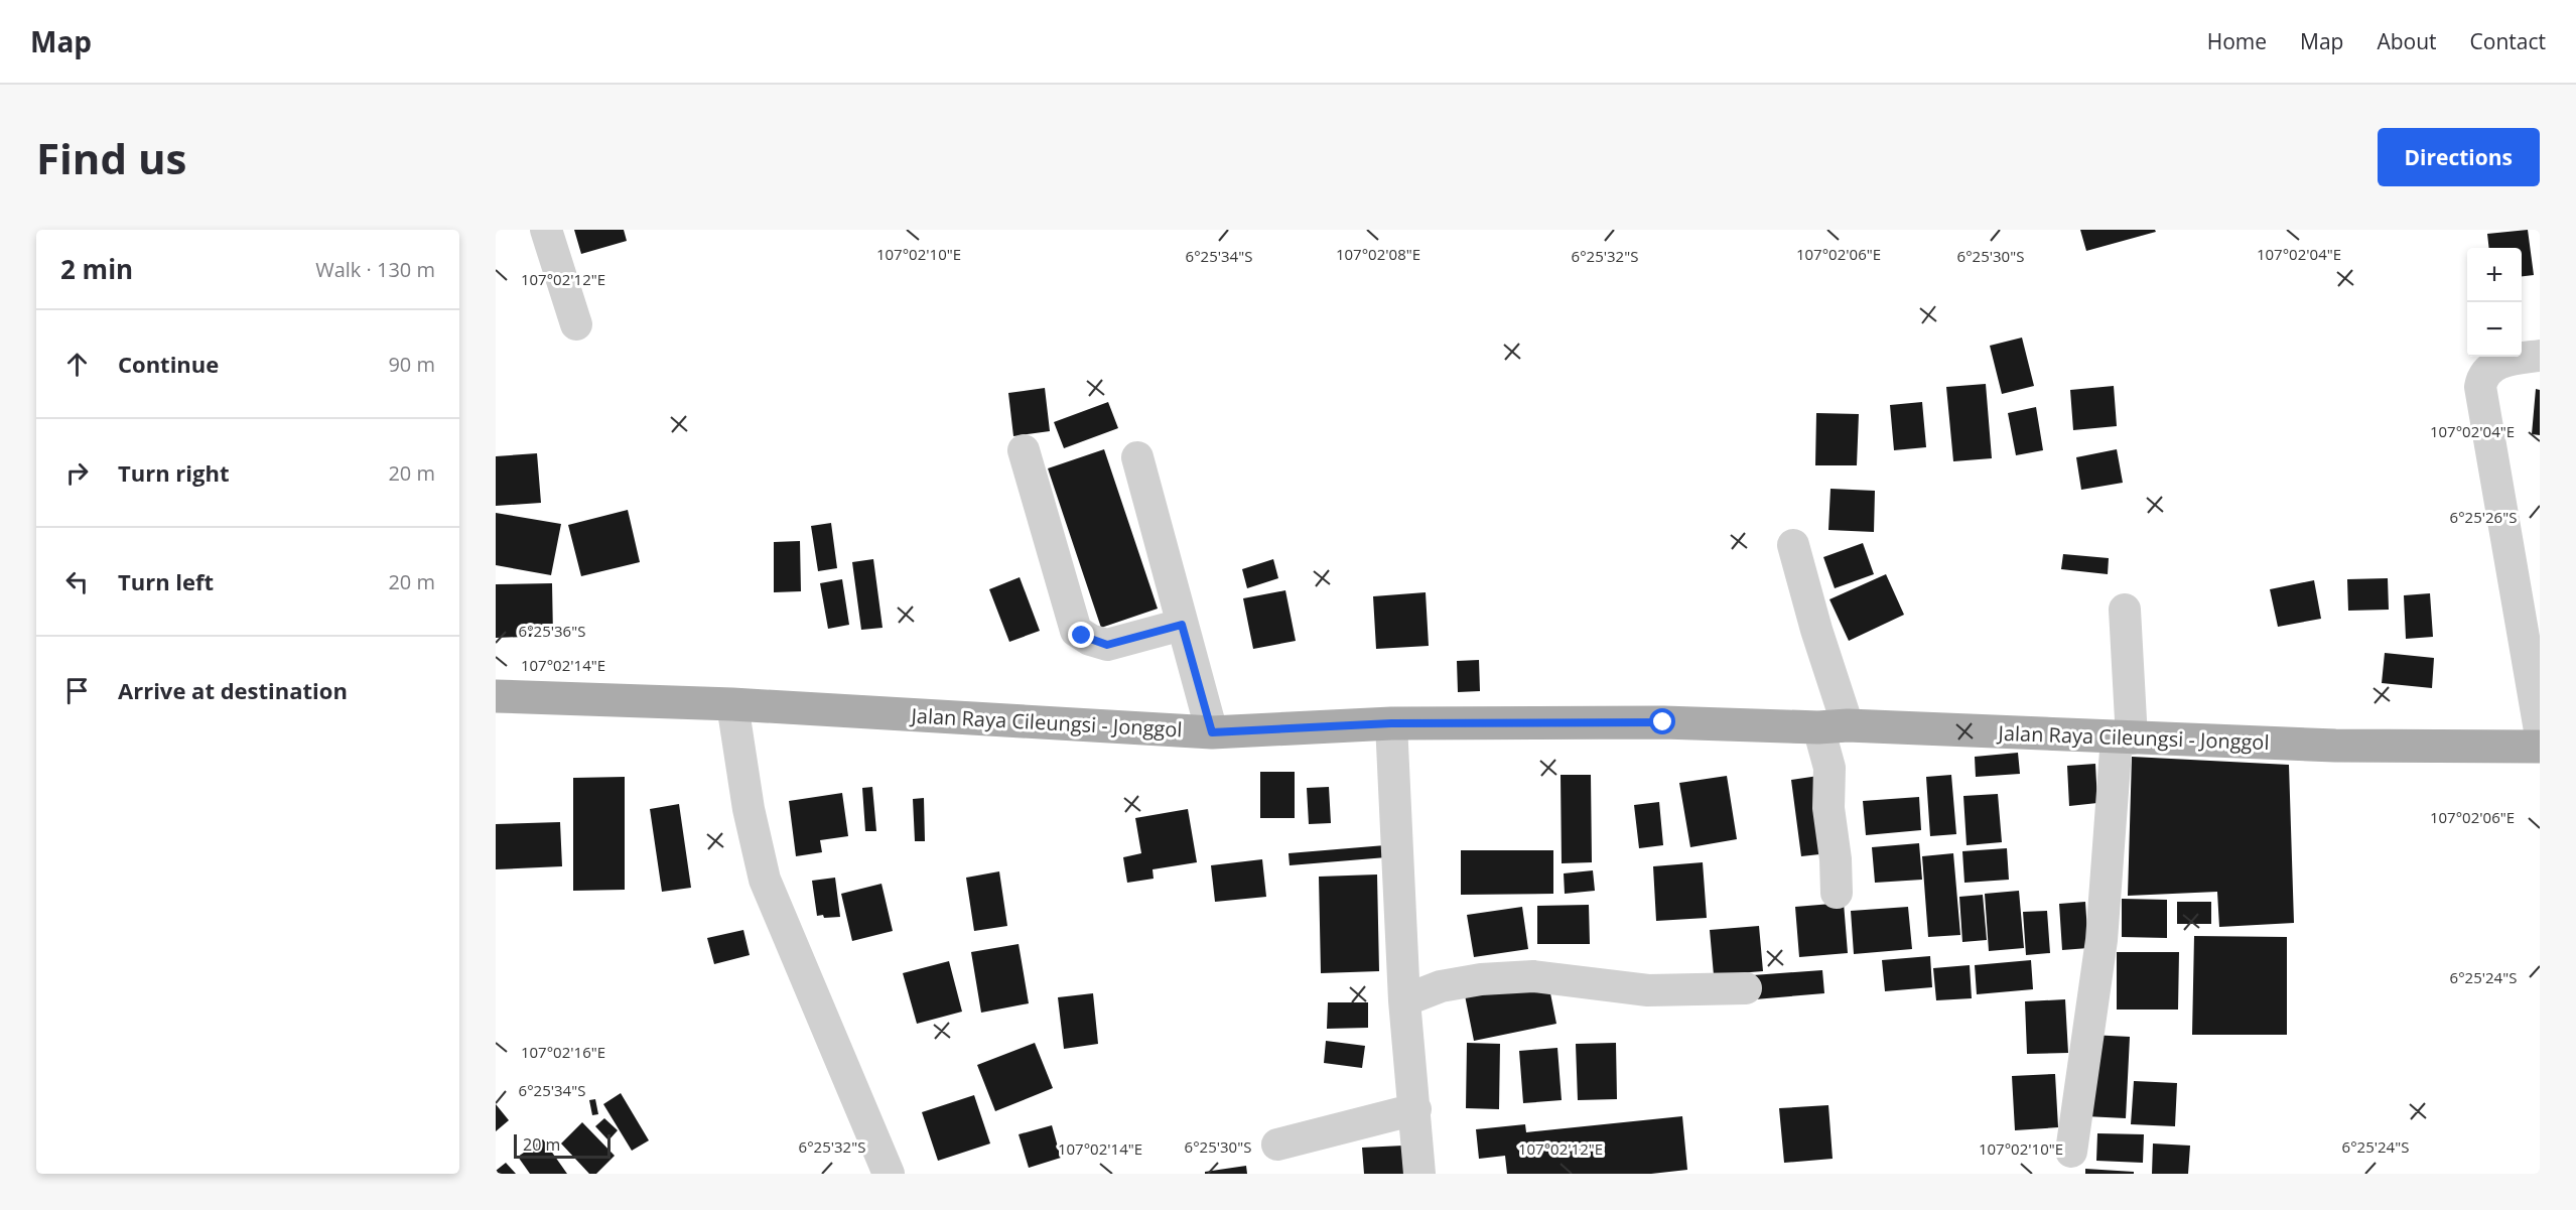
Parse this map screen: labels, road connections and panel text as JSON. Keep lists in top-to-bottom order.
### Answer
{
  "streets": {
    "main road": ["Jalan Raya Cileungsi - Jonggol"]
  },
  "scale_bar": "20 m",
  "page": {
    "header": "Map",
    "nav": [
      "Home",
      "Map",
      "About",
      "Contact"
    ],
    "buttons": "Directions",
    "title": "Find us",
    "heading": ["2 min", "Walk · 130 m"],
    "map_buttons": ["+", "−"],
    "list": [
      ["Continue", "90 m"],
      ["Turn right", "20 m"],
      ["Turn left", "20 m"],
      "Arrive at destination"
    ],
    "scale": "20 m"
  },
  "coordinates": [
    "107°02'08\"E",
    "107°02'10\"E",
    "107°02'06\"E",
    "107°02'04\"E",
    "6°25'34\"S",
    "6°25'32\"S",
    "6°25'30\"S",
    "107°02'12\"E",
    "6°25'26\"S",
    "6°25'36\"S",
    "107°02'14\"E",
    "6°25'24\"S",
    "107°02'16\"E"
  ]
}
